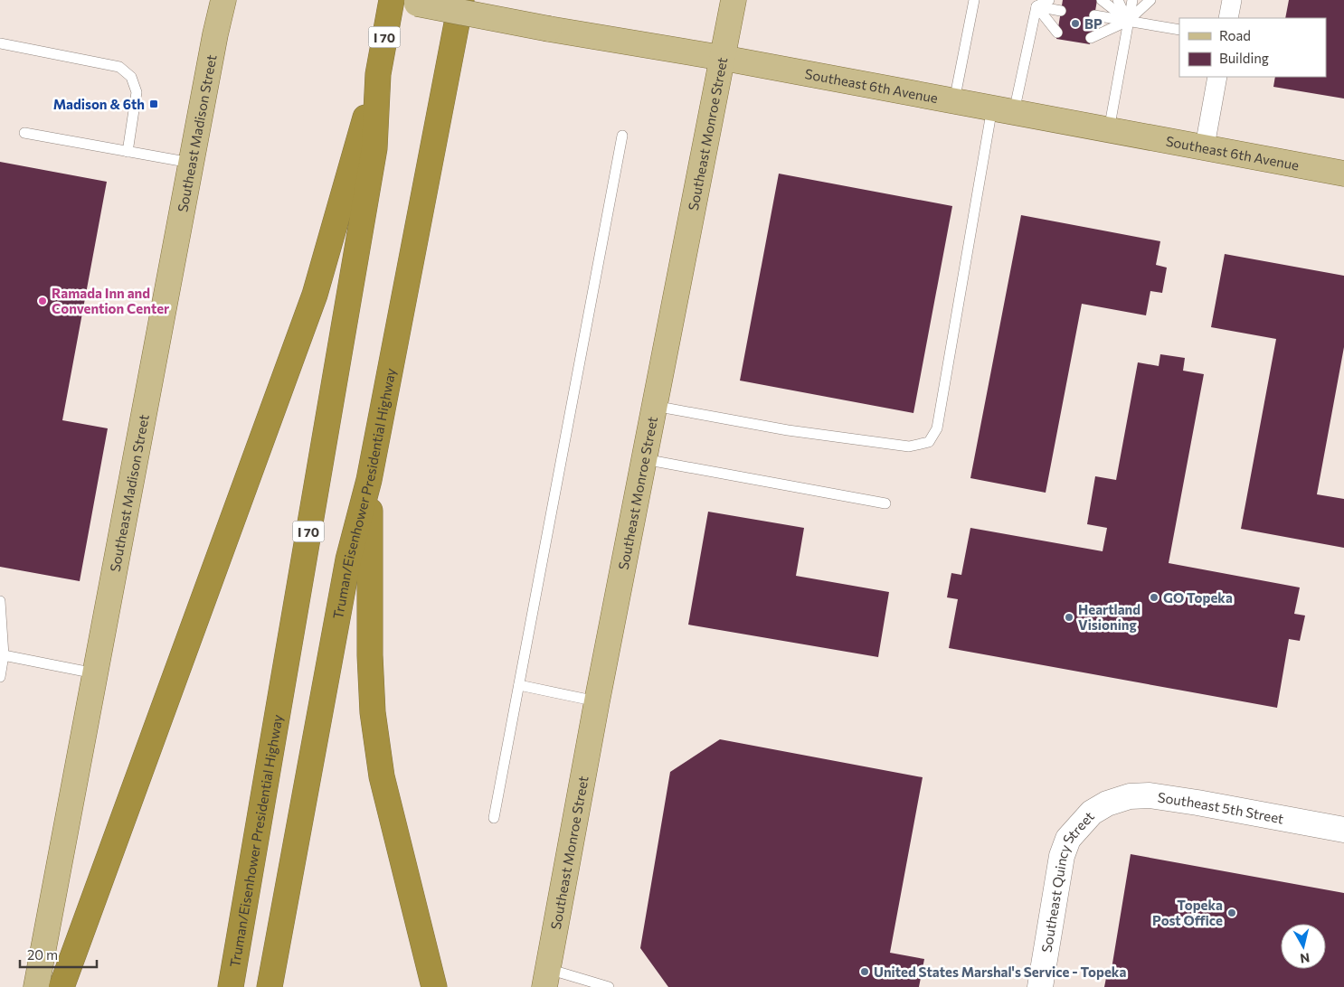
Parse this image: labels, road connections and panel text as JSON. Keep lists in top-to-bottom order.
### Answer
{
  "streets": {
    "highway": ["I 70", "Truman/Eisenhower Presidential Highway"],
    "main road": ["Southeast 6th Avenue", "Southeast Madison Street", "Southeast Monroe Street"],
    "street": ["Southeast 5th Street", "Southeast Quincy Street"]
  },
  "crossings": [
    ["Southeast 6th Avenue", "Southeast Monroe Street"],
    ["Southeast 5th Street", "Southeast Quincy Street"]
  ],
  "places": {
    "other": [
      "BP",
      "Ramada Inn and Convention Center",
      "GO Topeka",
      "Heartland Visioning",
      "Topeka Post Office",
      "United States Marshal's Service - Topeka"
    ],
    "transit": ["Madison & 6th"]
  },
  "legend": ["Road", "Building"],
  "scale_bar": "20 m",
  "north": "bottom"
}
